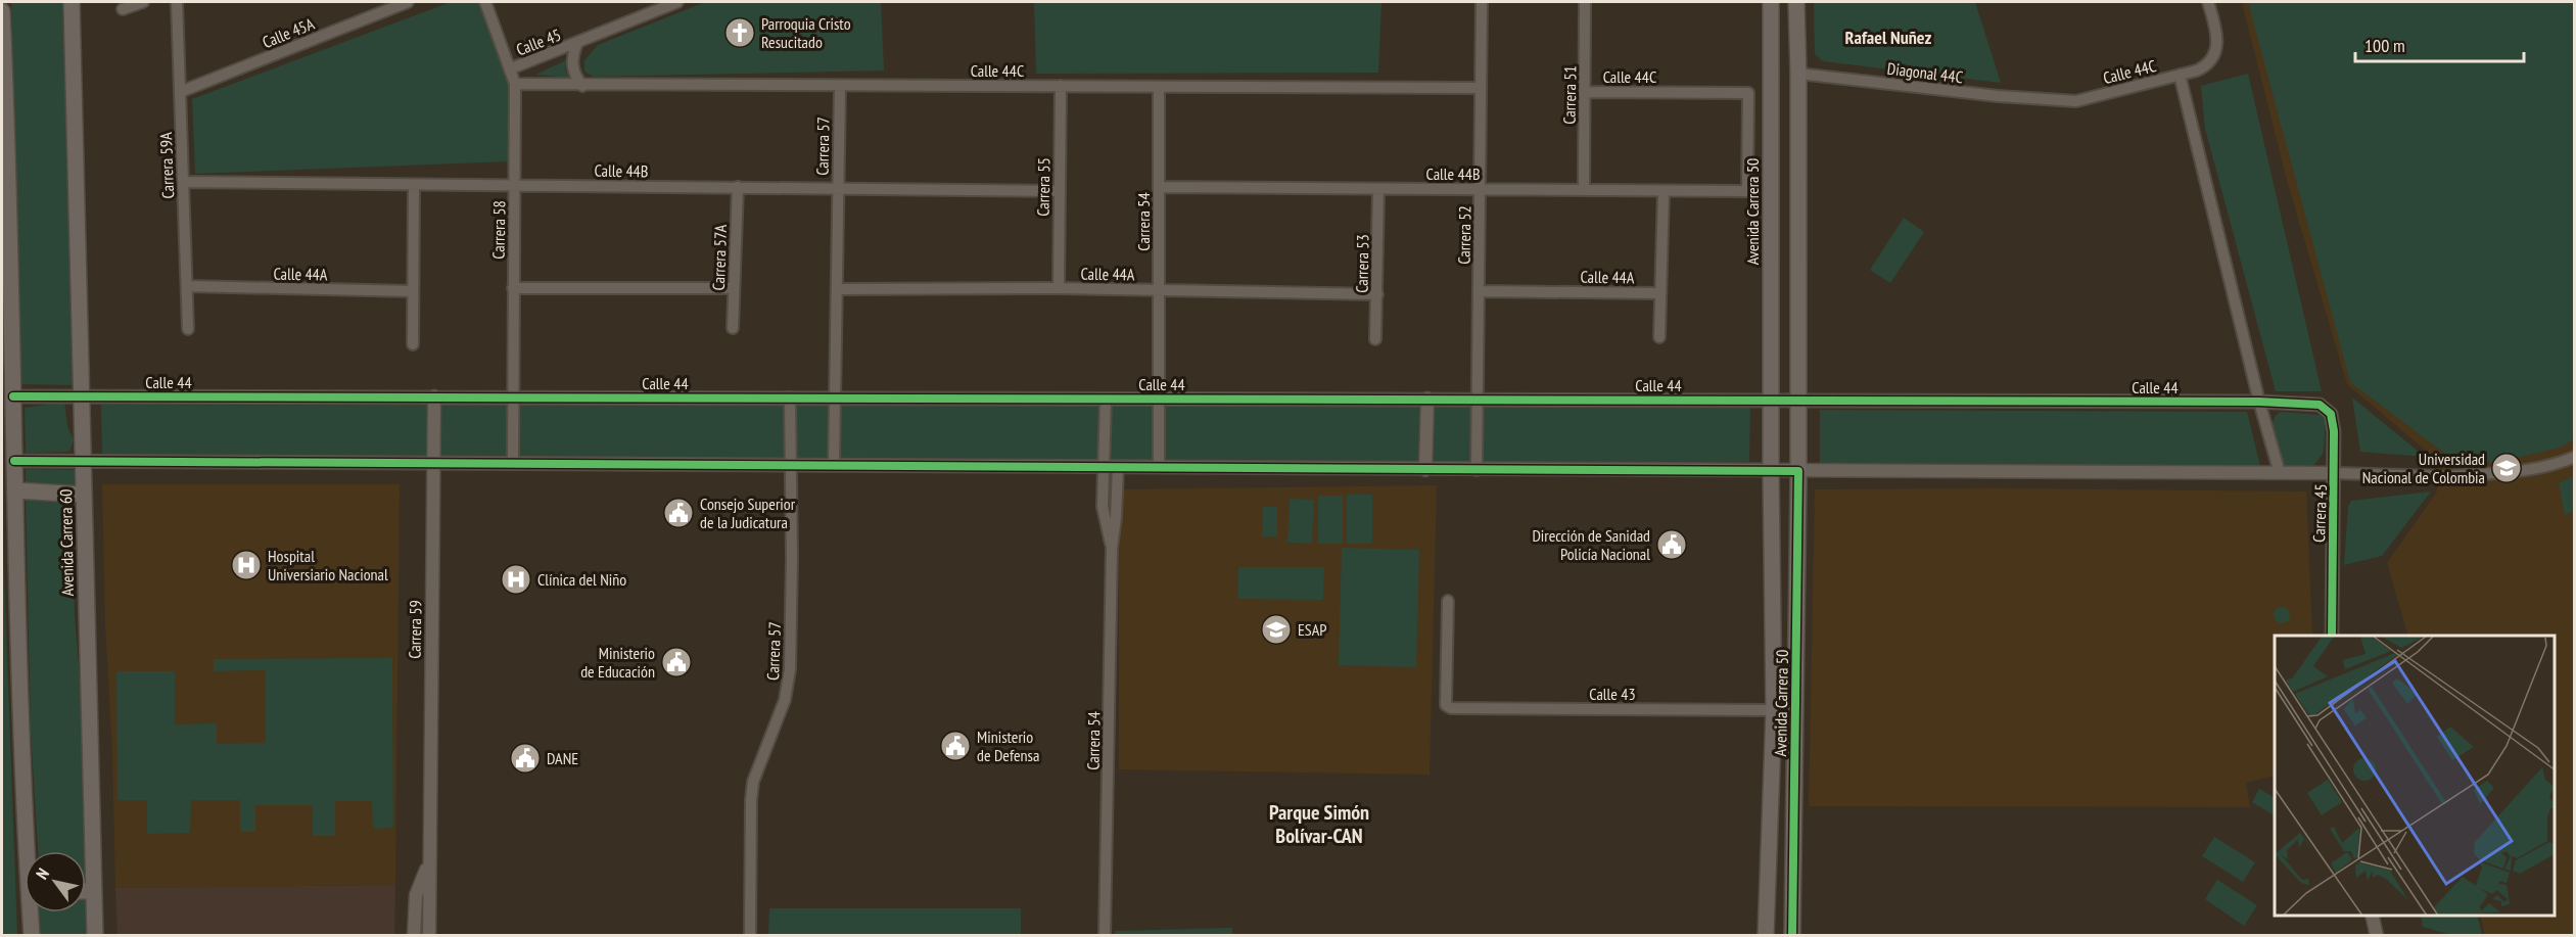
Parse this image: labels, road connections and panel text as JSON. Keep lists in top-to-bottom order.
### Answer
{
  "streets": {
    "main road": ["Avenida Carrera 50", "Avenida Carrera 60"],
    "street": [
      "Calle 45A",
      "Calle 45",
      "Calle 44C",
      "Diagonal 44C",
      "Carrera 51",
      "Carrera 57",
      "Carrera 59A",
      "Calle 44B",
      "Carrera 55",
      "Carrera 54",
      "Carrera 58",
      "Carrera 52",
      "Carrera 57A",
      "Carrera 53",
      "Calle 44A",
      "Calle 44",
      "Carrera 45",
      "Carrera 59",
      "Calle 43"
    ]
  },
  "crossings": [
    ["Calle 45A", "Carrera 59A"],
    ["Calle 45", "Calle 44C"],
    ["Calle 45", "Carrera 58"],
    ["Calle 44C", "Diagonal 44C"],
    ["Calle 44C", "Carrera 51"],
    ["Calle 44C", "Carrera 57"],
    ["Calle 44C", "Carrera 55"],
    ["Calle 44C", "Avenida Carrera 50"],
    ["Calle 44C", "Carrera 54"],
    ["Calle 44C", "Carrera 58"],
    ["Calle 44C", "Carrera 52"],
    ["Diagonal 44C", "Avenida Carrera 50"],
    ["Carrera 51", "Calle 44B"],
    ["Carrera 57", "Calle 44B"],
    ["Carrera 57", "Calle 44A"],
    ["Carrera 57", "Calle 44"],
    ["Carrera 59A", "Calle 44B"],
    ["Carrera 59A", "Calle 44A"],
    ["Calle 44B", "Carrera 55"],
    ["Calle 44B", "Avenida Carrera 50"],
    ["Calle 44B", "Carrera 54"],
    ["Calle 44B", "Carrera 58"],
    ["Calle 44B", "Carrera 52"],
    ["Calle 44B", "Carrera 57A"],
    ["Calle 44B", "Carrera 53"],
    ["Carrera 55", "Calle 44A"],
    ["Avenida Carrera 50", "Calle 44"],
    ["Avenida Carrera 50", "Calle 43"],
    ["Carrera 54", "Calle 44A"],
    ["Carrera 54", "Calle 44"],
    ["Carrera 58", "Calle 44"],
    ["Carrera 52", "Calle 44A"],
    ["Carrera 52", "Calle 44"],
    ["Carrera 53", "Calle 44A"],
    ["Calle 44", "Carrera 45"],
    ["Calle 44", "Avenida Carrera 60"],
    ["Calle 44", "Carrera 59"]
  ],
  "districts": ["Rafael Nuñez", "Parque Simón Bolívar-CAN"],
  "places": {
    "church": ["Parroquia Cristo Resucitado"],
    "school or university": ["Universidad Nacional de Colombia", "ESAP"],
    "public building": [
      "Consejo Superior de la Judicatura",
      "Dirección de Sanidad Policía Nacional",
      "Ministerio de Educación",
      "Ministerio de Defensa",
      "DANE"
    ],
    "hospital": ["Hospital Universiario Nacional", "Clínica del Niño"]
  },
  "scale_bar": "100 m",
  "north": "top left"
}
